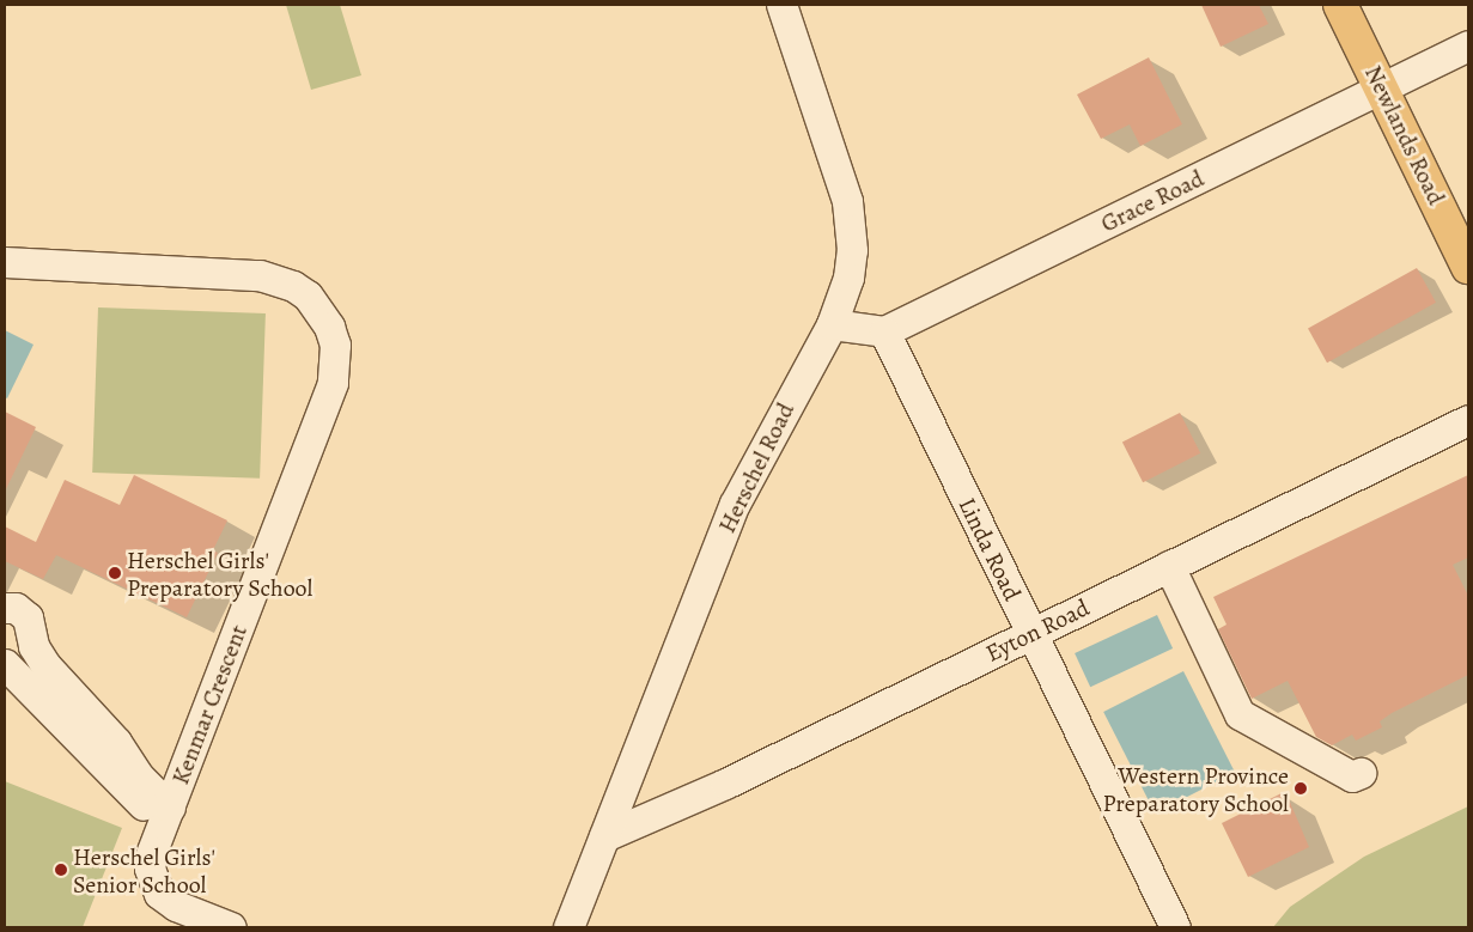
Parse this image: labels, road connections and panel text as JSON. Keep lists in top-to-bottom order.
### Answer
{
  "streets": {
    "main road": ["Newlands Road"],
    "street": [
      "Grace Road",
      "Herschel Road",
      "Linda Road",
      "Eyton Road",
      "Kenmar Crescent"
    ]
  },
  "crossings": [
    ["Newlands Road", "Grace Road"],
    ["Grace Road", "Linda Road"],
    ["Herschel Road", "Eyton Road"],
    ["Linda Road", "Eyton Road"]
  ],
  "places": ["Herschel Girls' Preparatory School", "Western Province Preparatory School", "Herschel Girls' Senior School"]
}
